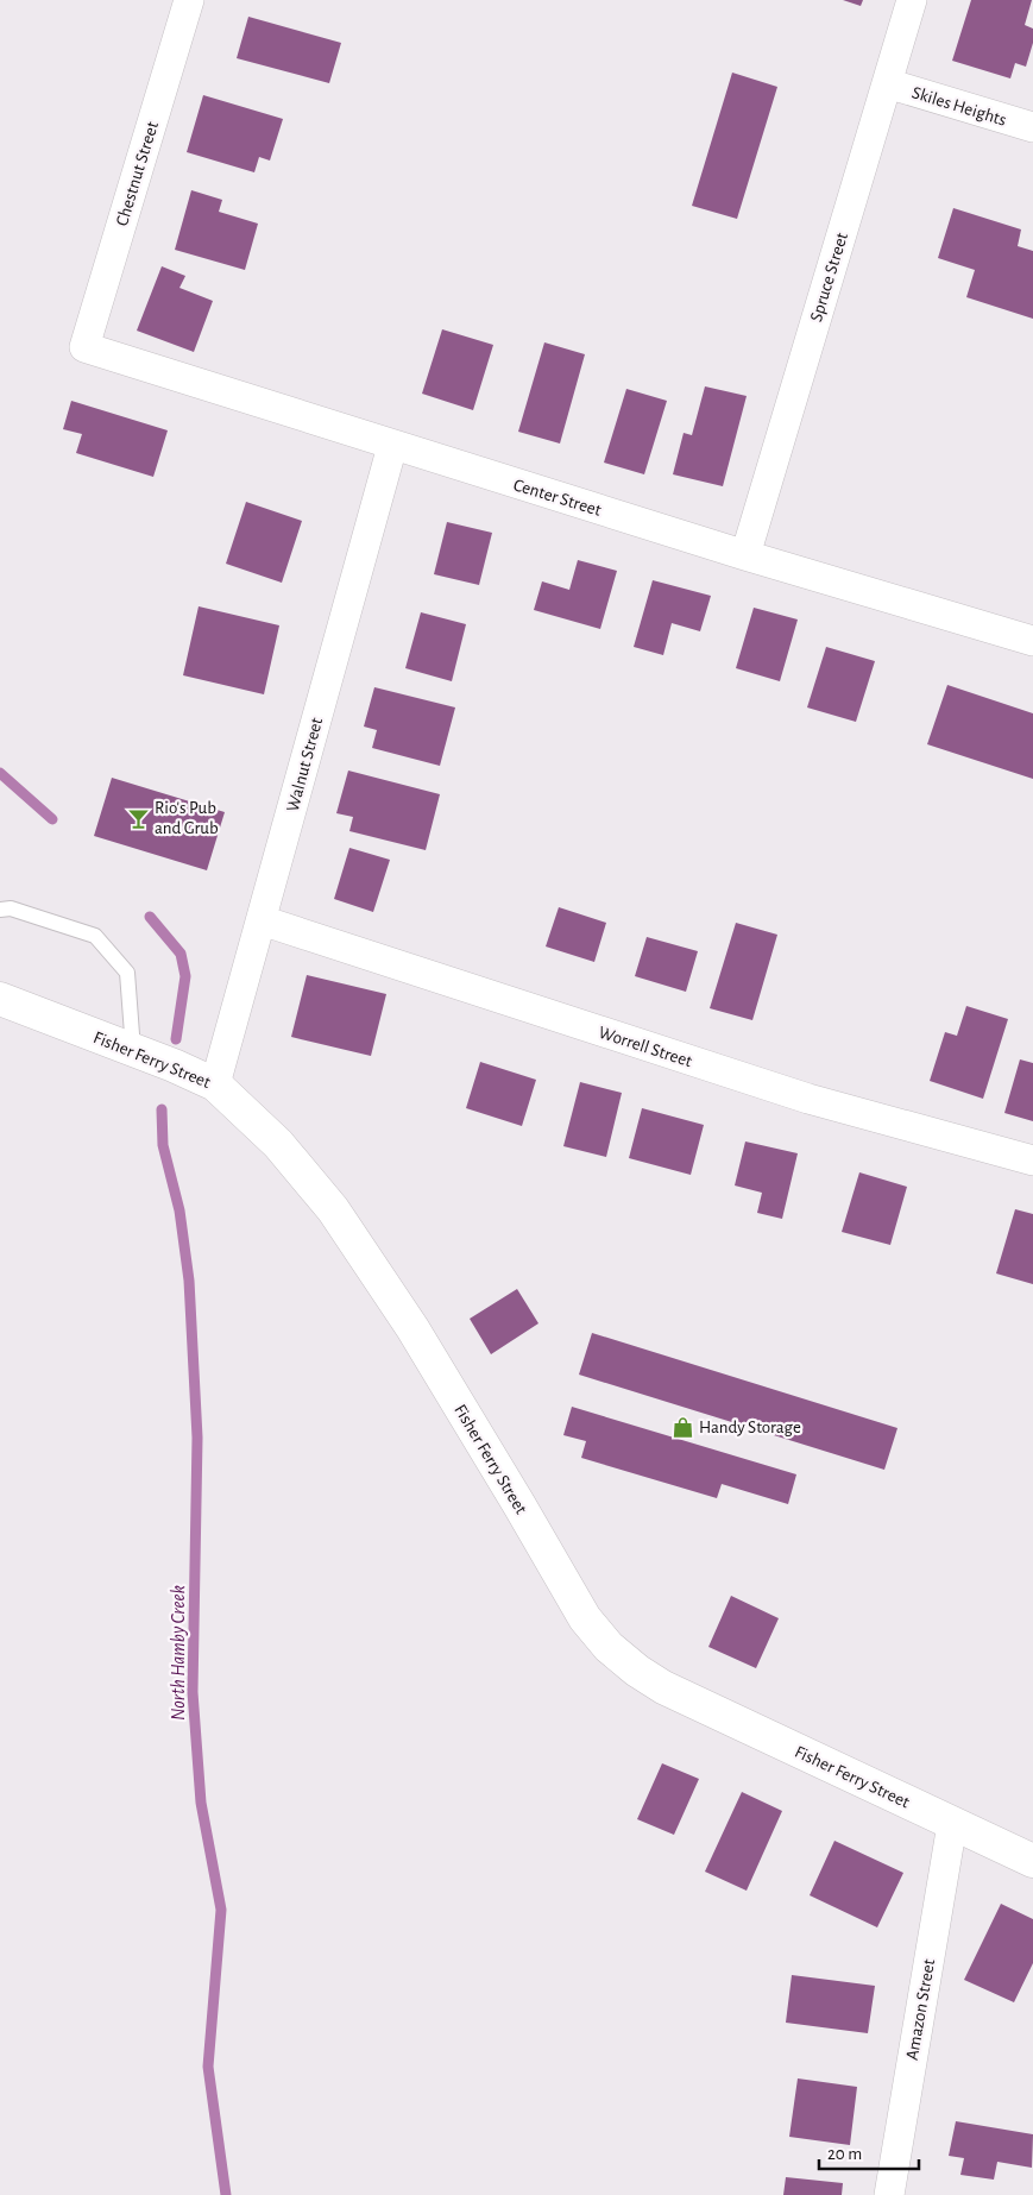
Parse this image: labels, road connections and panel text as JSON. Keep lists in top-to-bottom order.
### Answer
{
  "streets": {
    "street": [
      "Skiles Heights",
      "Chestnut Street",
      "Spruce Street",
      "Center Street",
      "Walnut Street",
      "Worrell Street",
      "Fisher Ferry Street",
      "Amazon Street"
    ]
  },
  "crossings": [
    ["Skiles Heights", "Spruce Street"],
    ["Chestnut Street", "Center Street"],
    ["Spruce Street", "Center Street"],
    ["Center Street", "Walnut Street"],
    ["Walnut Street", "Worrell Street"],
    ["Walnut Street", "Fisher Ferry Street"],
    ["Fisher Ferry Street", "Amazon Street"]
  ],
  "water": ["North Hamby Creek"],
  "places": {
    "bar": ["Rio's Pub and Grub"],
    "shop": ["Handy Storage"]
  },
  "scale_bar": "20 m"
}
